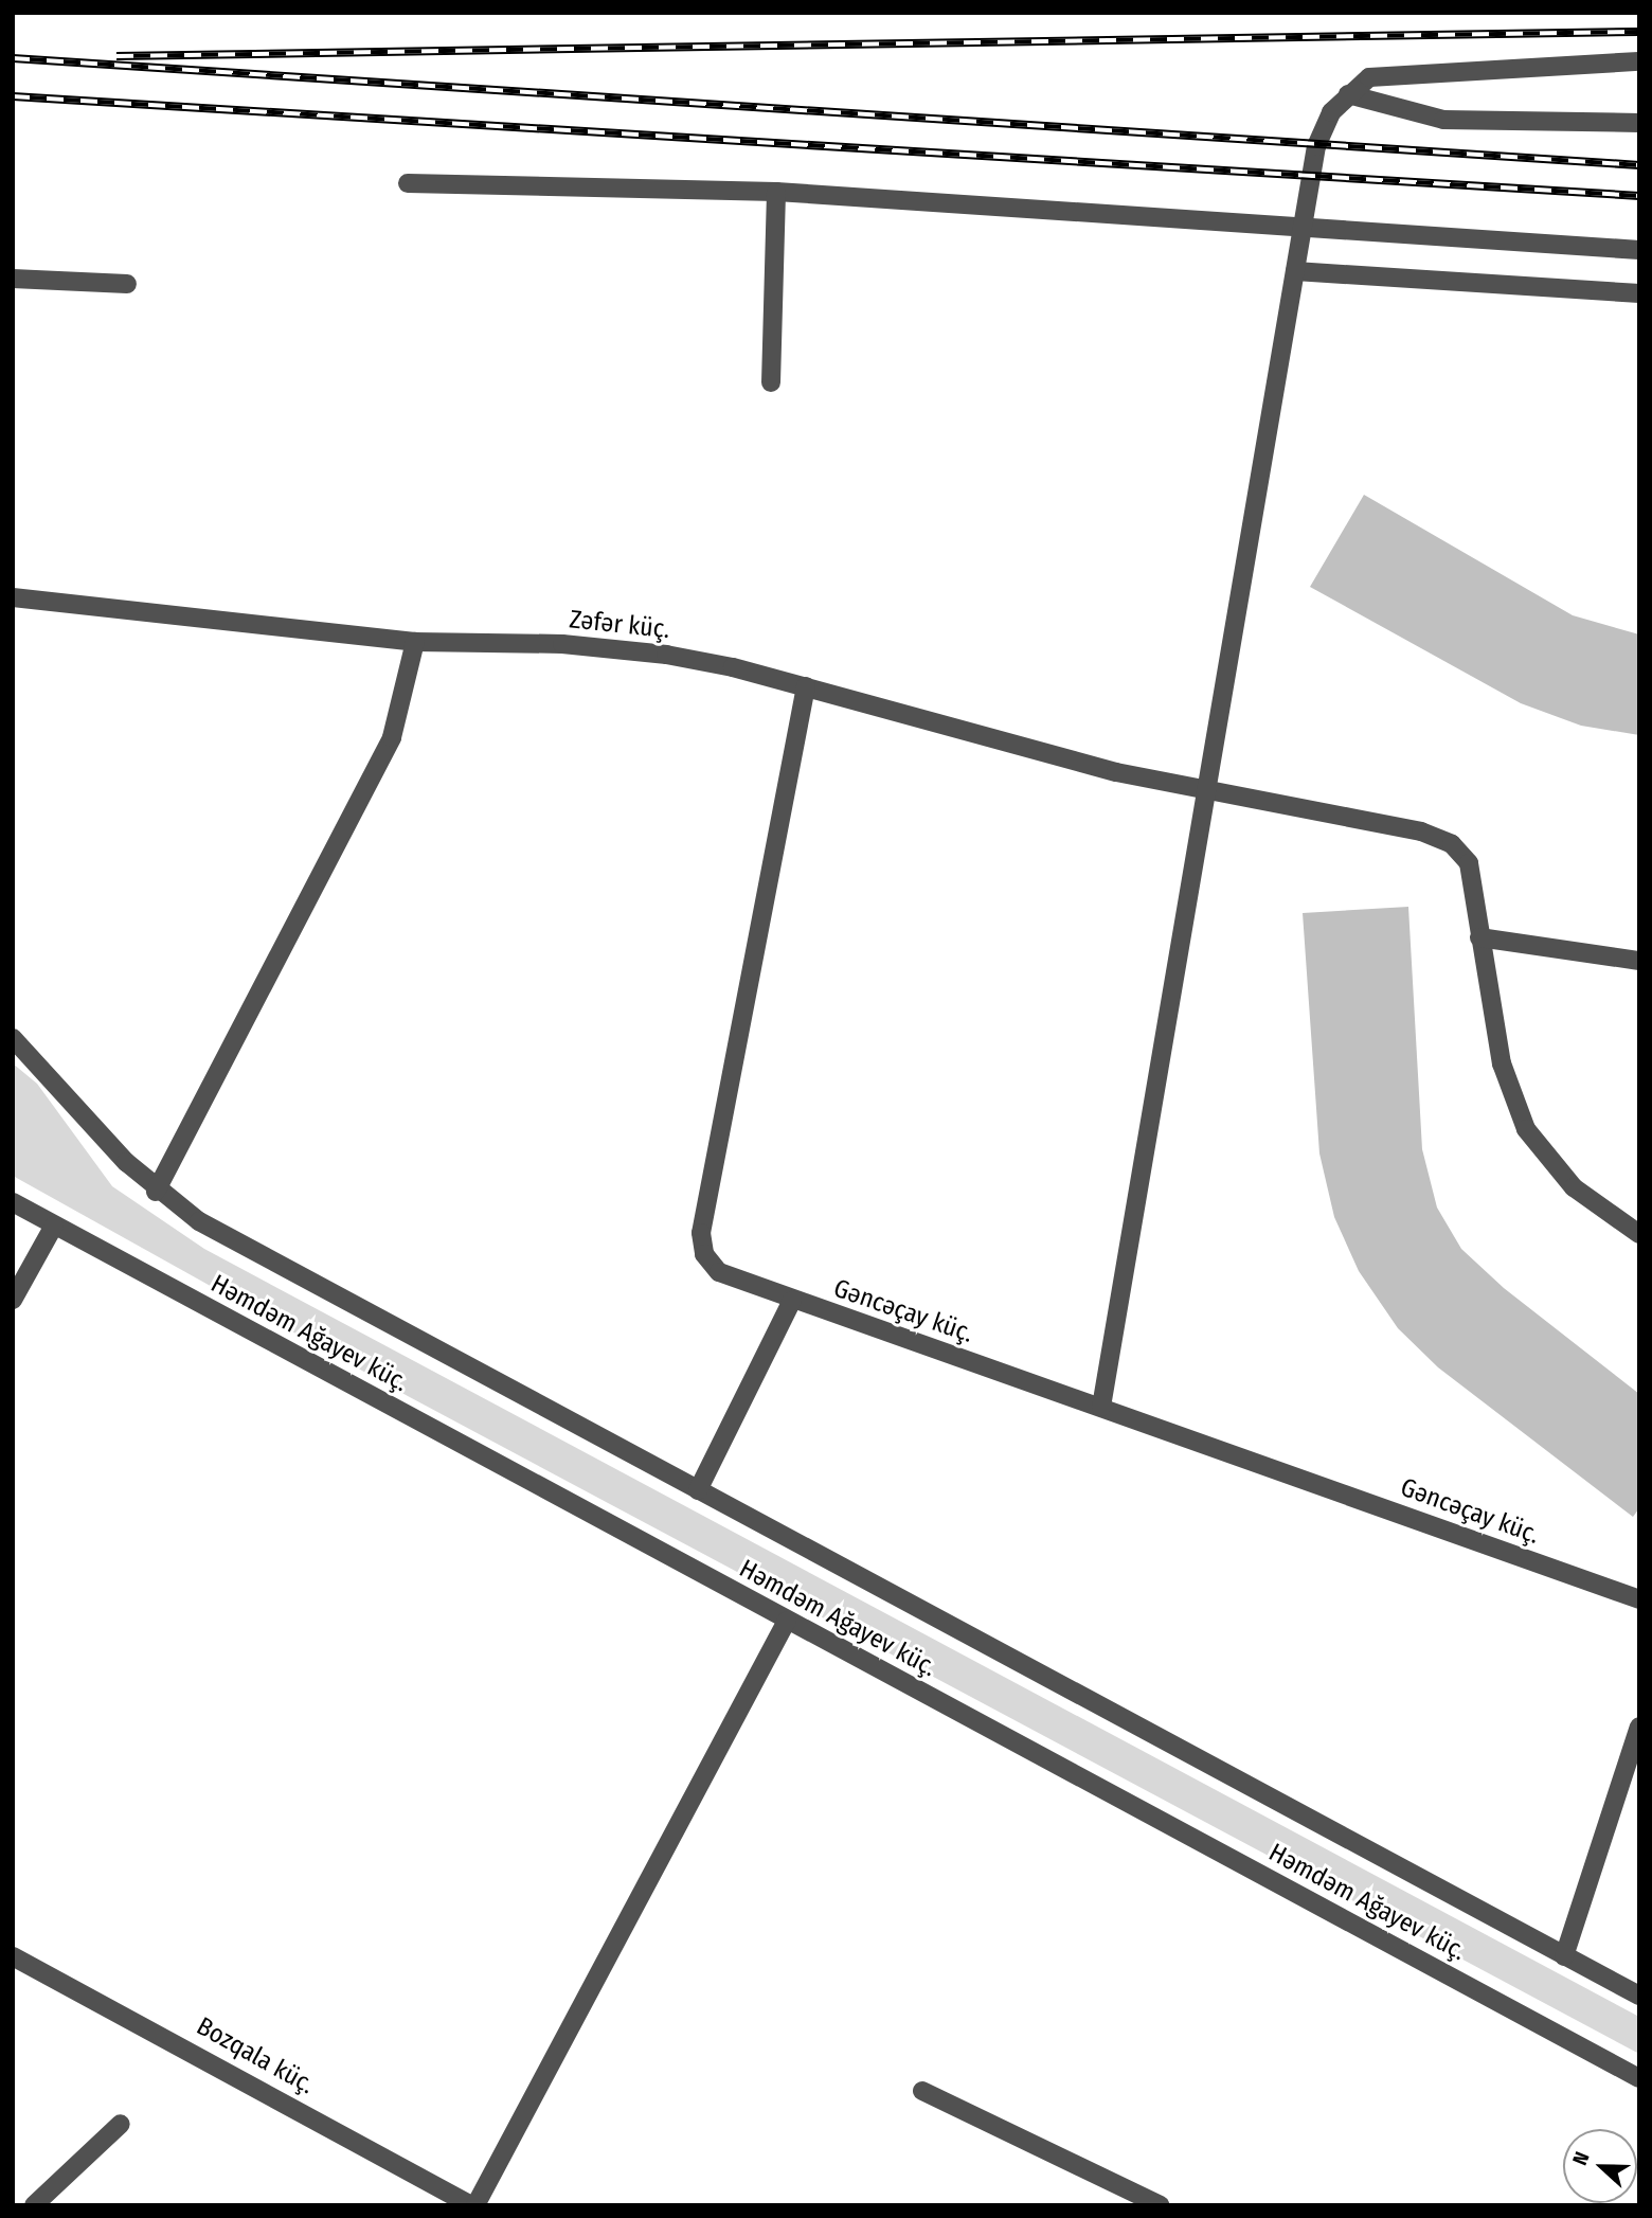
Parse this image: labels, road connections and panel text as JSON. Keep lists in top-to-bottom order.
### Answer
{
  "streets": {
    "street": [
      "Zəfər küç.",
      "Gəncəçay küç.",
      "Həmdəm Ağayev küç.",
      "Bozqala küç."
    ]
  },
  "crossings": [
    ["Zəfər küç.", "Gəncəçay küç."]
  ],
  "north": "left"
}
